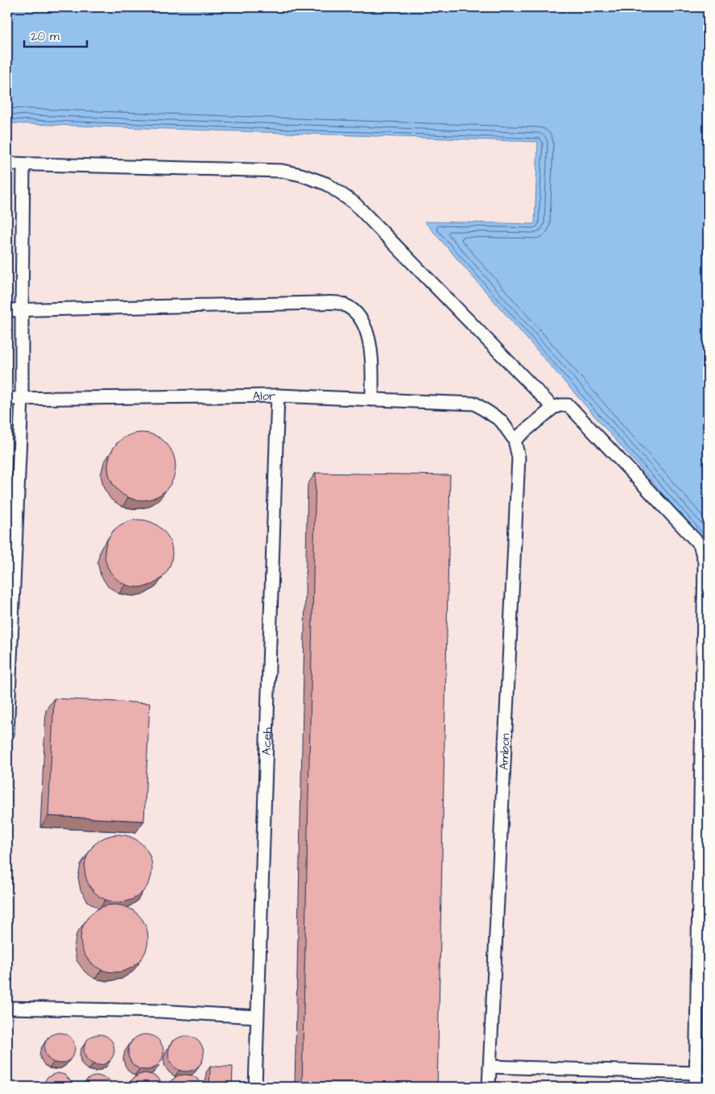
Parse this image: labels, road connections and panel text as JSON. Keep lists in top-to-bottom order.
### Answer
{
  "streets": {
    "lane": ["Alor", "Aceh", "Ambon"]
  },
  "crossings": [
    ["Alor", "Aceh"],
    ["Alor", "Ambon"]
  ],
  "scale_bar": "20 m"
}
